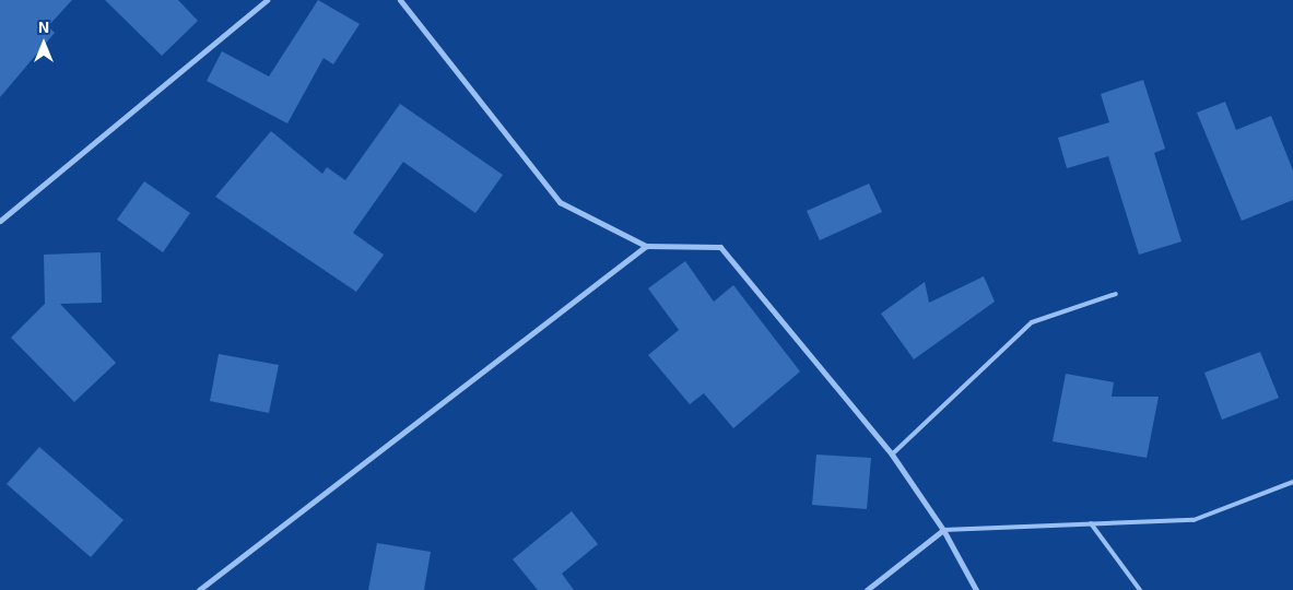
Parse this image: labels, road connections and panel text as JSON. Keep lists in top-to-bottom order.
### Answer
{
  "north": "top"
}
